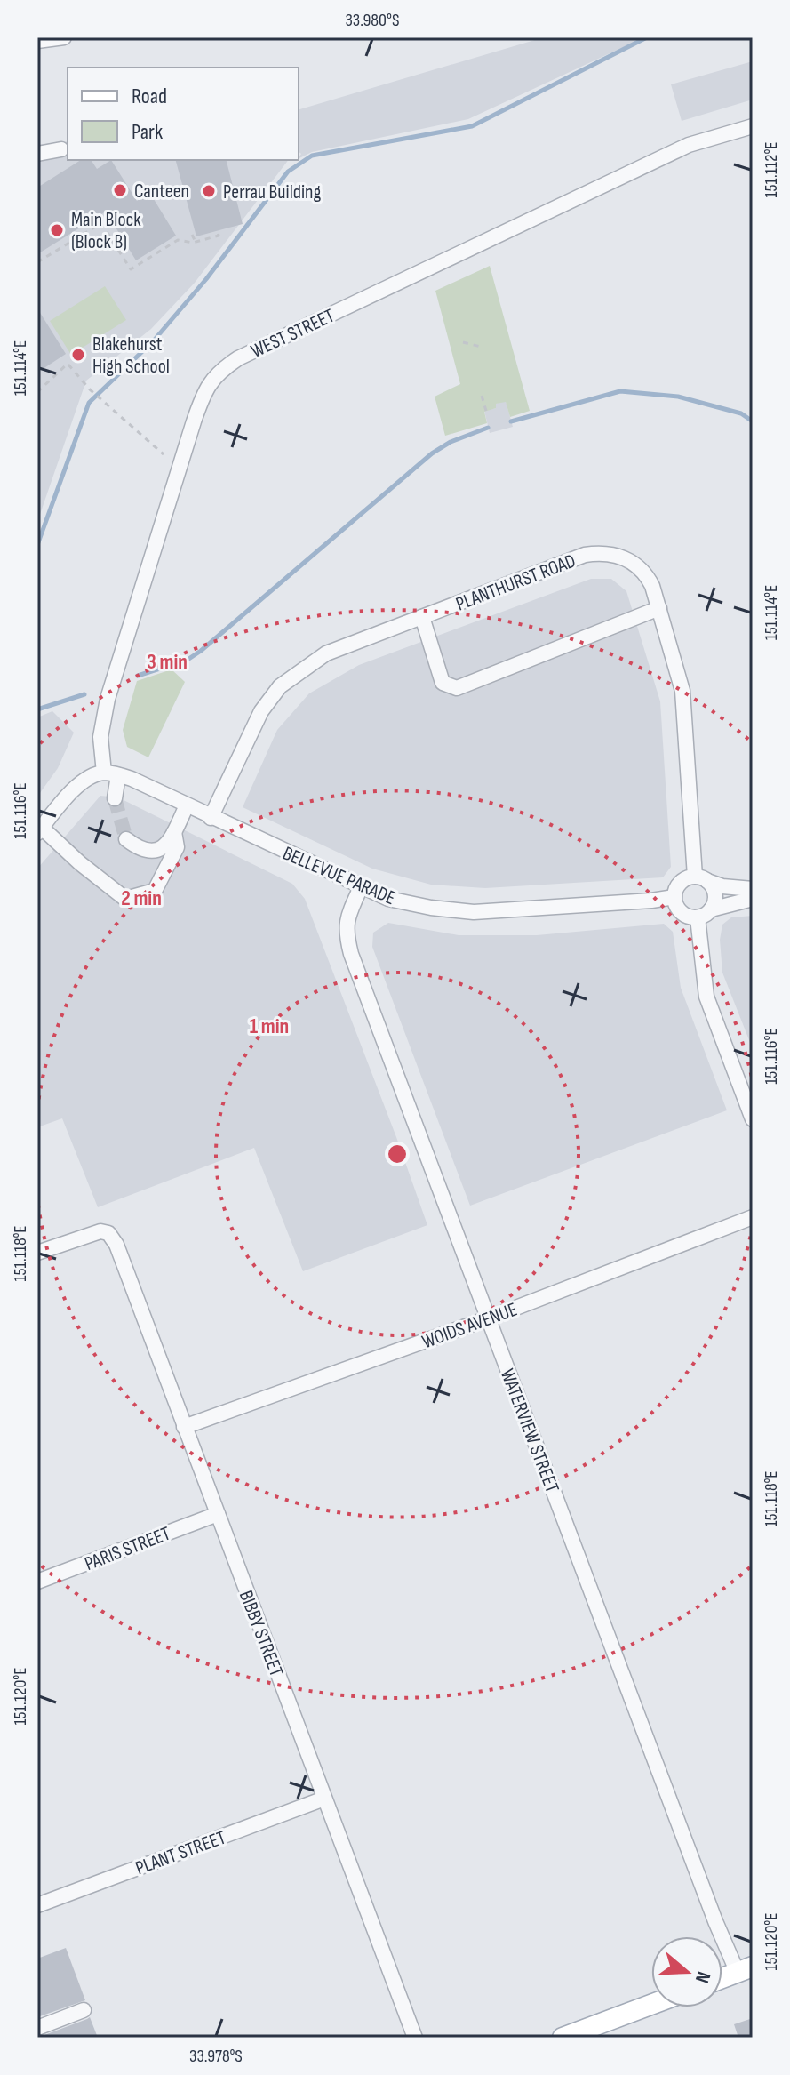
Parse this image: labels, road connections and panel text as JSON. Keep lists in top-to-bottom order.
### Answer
{
  "streets": {
    "street": [
      "WEST STREET",
      "PLANTHURST ROAD",
      "BELLEVUE PARADE",
      "WOIDS AVENUE",
      "WATERVIEW STREET",
      "PARIS STREET",
      "BIBBY STREET",
      "PLANT STREET"
    ]
  },
  "crossings": [
    ["WEST STREET", "BELLEVUE PARADE"],
    ["PLANTHURST ROAD", "BELLEVUE PARADE"],
    ["BELLEVUE PARADE", "WATERVIEW STREET"],
    ["WOIDS AVENUE", "WATERVIEW STREET"],
    ["WOIDS AVENUE", "BIBBY STREET"],
    ["PARIS STREET", "BIBBY STREET"],
    ["BIBBY STREET", "PLANT STREET"]
  ],
  "places": [
    "Canteen",
    "Perrau Building",
    "Main Block (Block B)",
    "Blakehurst High School"
  ],
  "legend": ["Road", "Park"],
  "north": "right",
  "coordinates": [
    "33.980°S",
    "151.112°E",
    "151.114°E",
    "151.116°E",
    "151.118°E",
    "151.120°E",
    "33.978°S"
  ],
  "rings": ["3 min", "2 min", "1 min"]
}
